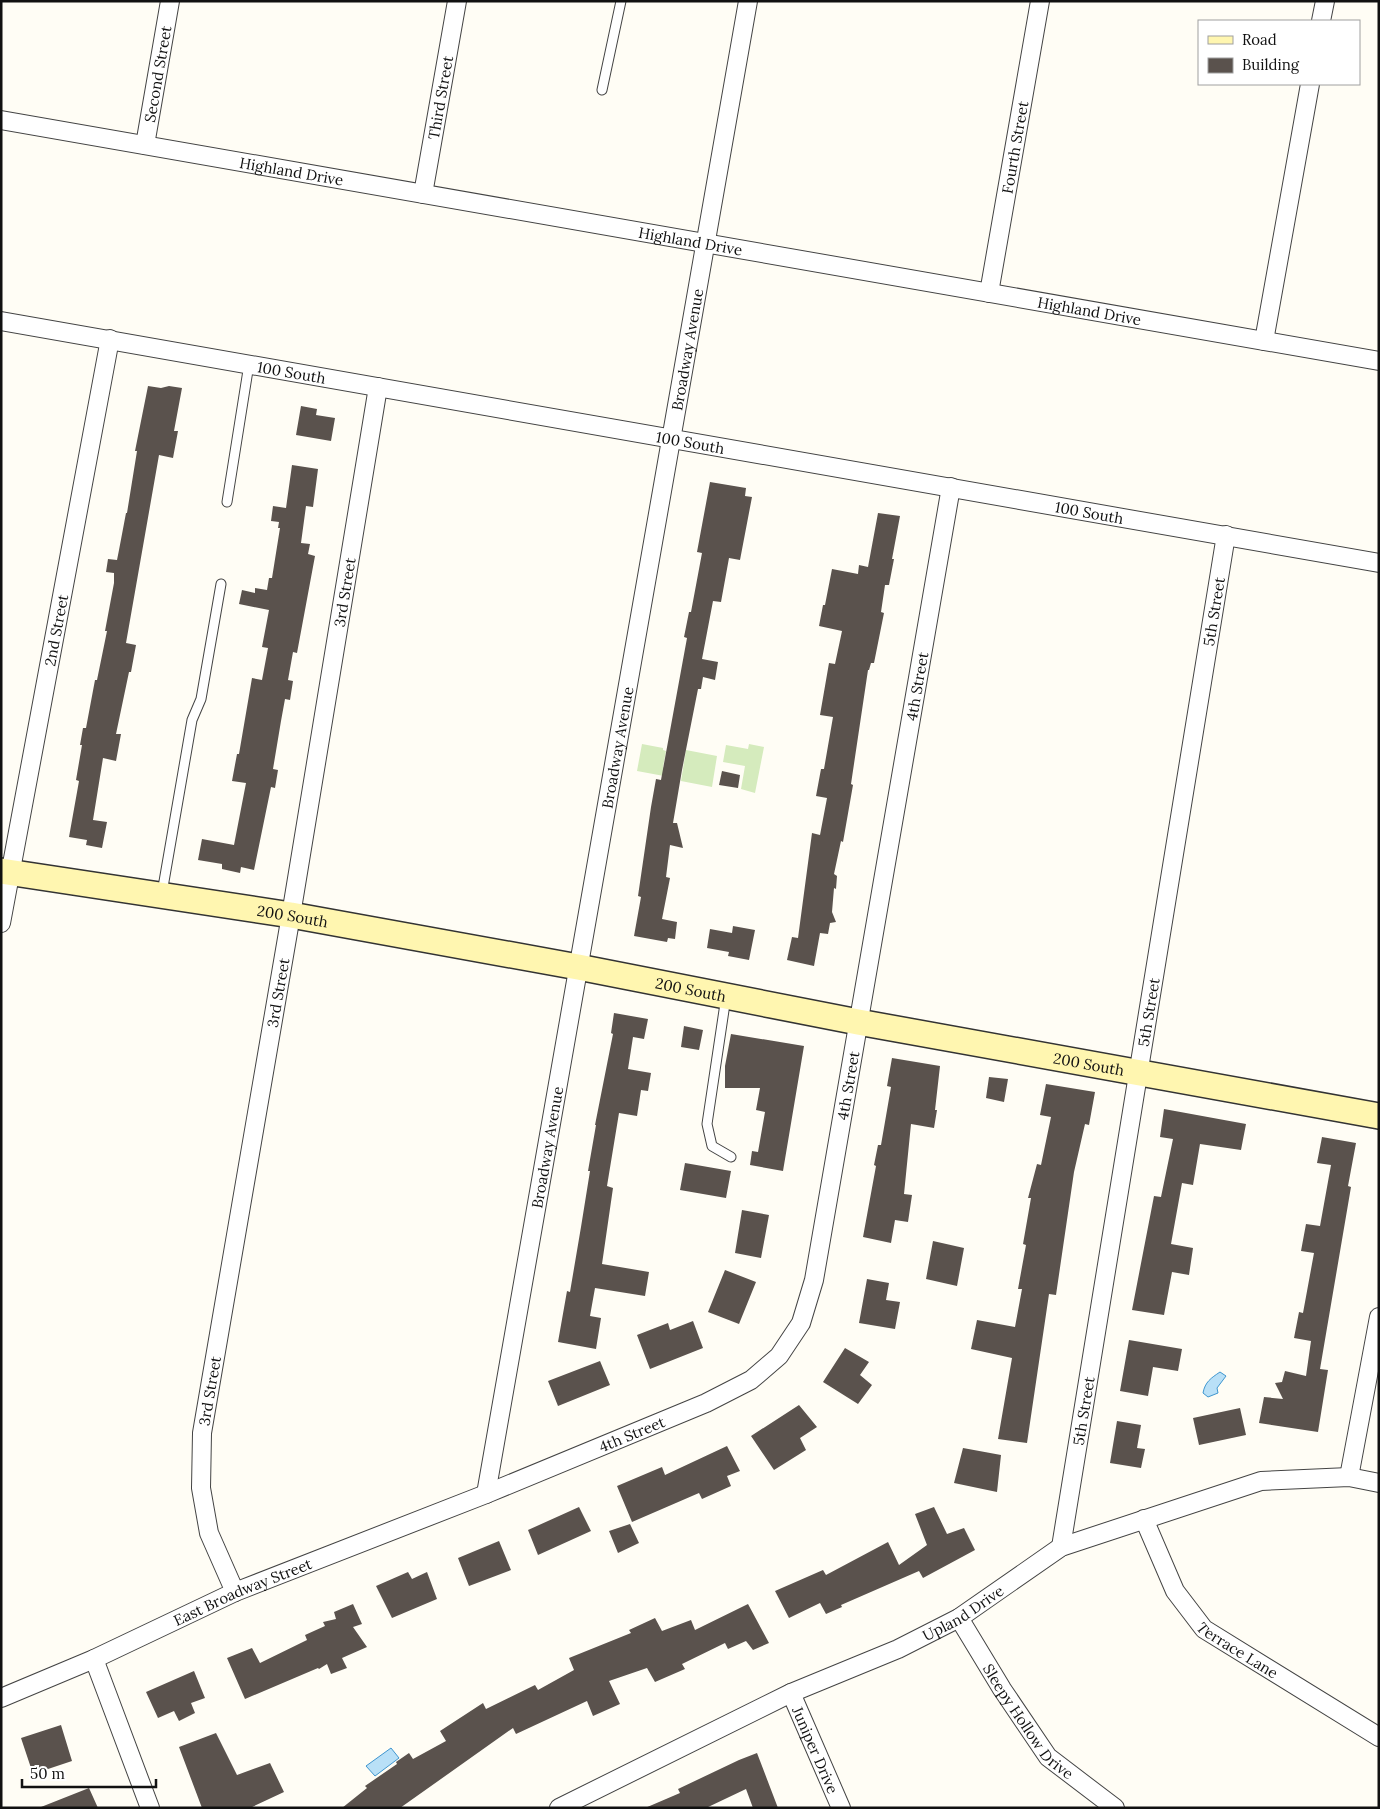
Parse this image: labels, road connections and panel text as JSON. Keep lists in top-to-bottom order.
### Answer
{
  "streets": {
    "street": [
      "Second Street",
      "Third Street",
      "Fourth Street",
      "Highland Drive",
      "Broadway Avenue",
      "100 South",
      "3rd Street",
      "5th Street",
      "2nd Street",
      "4th Street",
      "200 South",
      "East Broadway Street",
      "Upland Drive",
      "Terrace Lane",
      "Sleepy Hollow Drive",
      "Juniper Drive"
    ]
  },
  "crossings": [
    ["Second Street", "Highland Drive"],
    ["Third Street", "Highland Drive"],
    ["Fourth Street", "Highland Drive"],
    ["Highland Drive", "Broadway Avenue"],
    ["Broadway Avenue", "100 South"],
    ["Broadway Avenue", "4th Street"],
    ["Broadway Avenue", "200 South"],
    ["Broadway Avenue", "East Broadway Street"],
    ["100 South", "3rd Street"],
    ["100 South", "5th Street"],
    ["100 South", "2nd Street"],
    ["100 South", "4th Street"],
    ["3rd Street", "200 South"],
    ["3rd Street", "East Broadway Street"],
    ["5th Street", "200 South"],
    ["5th Street", "Upland Drive"],
    ["2nd Street", "200 South"],
    ["4th Street", "200 South"],
    ["4th Street", "East Broadway Street"],
    ["Upland Drive", "Terrace Lane"],
    ["Upland Drive", "Sleepy Hollow Drive"],
    ["Upland Drive", "Juniper Drive"]
  ],
  "legend": ["Road", "Building"],
  "scale_bar": "50 m"
}
